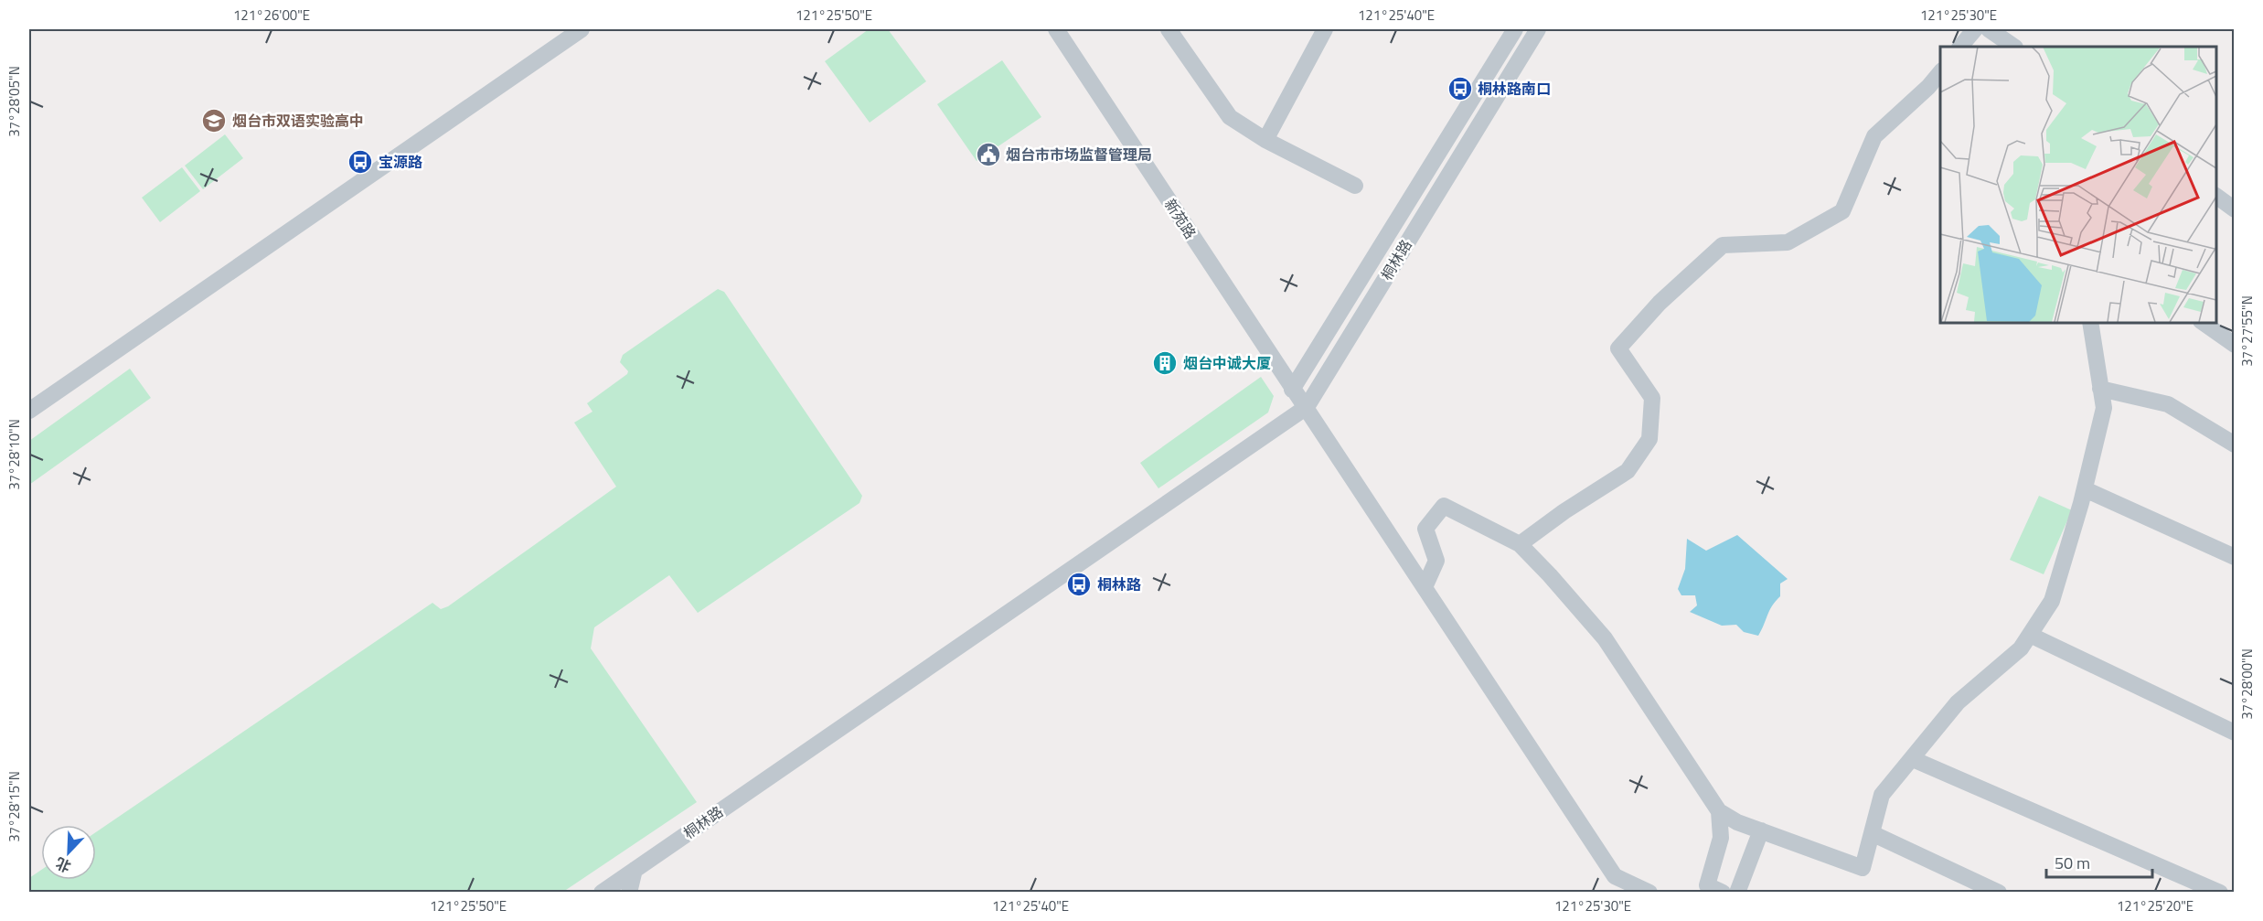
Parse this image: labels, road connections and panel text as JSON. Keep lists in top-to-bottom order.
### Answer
{
  "streets": {
    "street": ["新苑路", "桐林路"]
  },
  "crossings": [
    ["新苑路", "桐林路"]
  ],
  "places": {
    "bus stop": ["桐林路南口", "宝源路", "桐林路"],
    "school or university": ["烟台市双语实验高中"],
    "public building": ["烟台市市场监督管理局"],
    "building": ["烟台中诚大厦"]
  },
  "scale_bar": "50 m",
  "north": "bottom left",
  "coordinates": [
    "121°26'00\"E",
    "121°25'50\"E",
    "121°25'40\"E",
    "121°25'30\"E",
    "37°28'05\"N",
    "37°27'55\"N",
    "37°28'10\"N",
    "37°28'00\"N",
    "37°28'15\"N",
    "121°25'20\"E"
  ]
}
